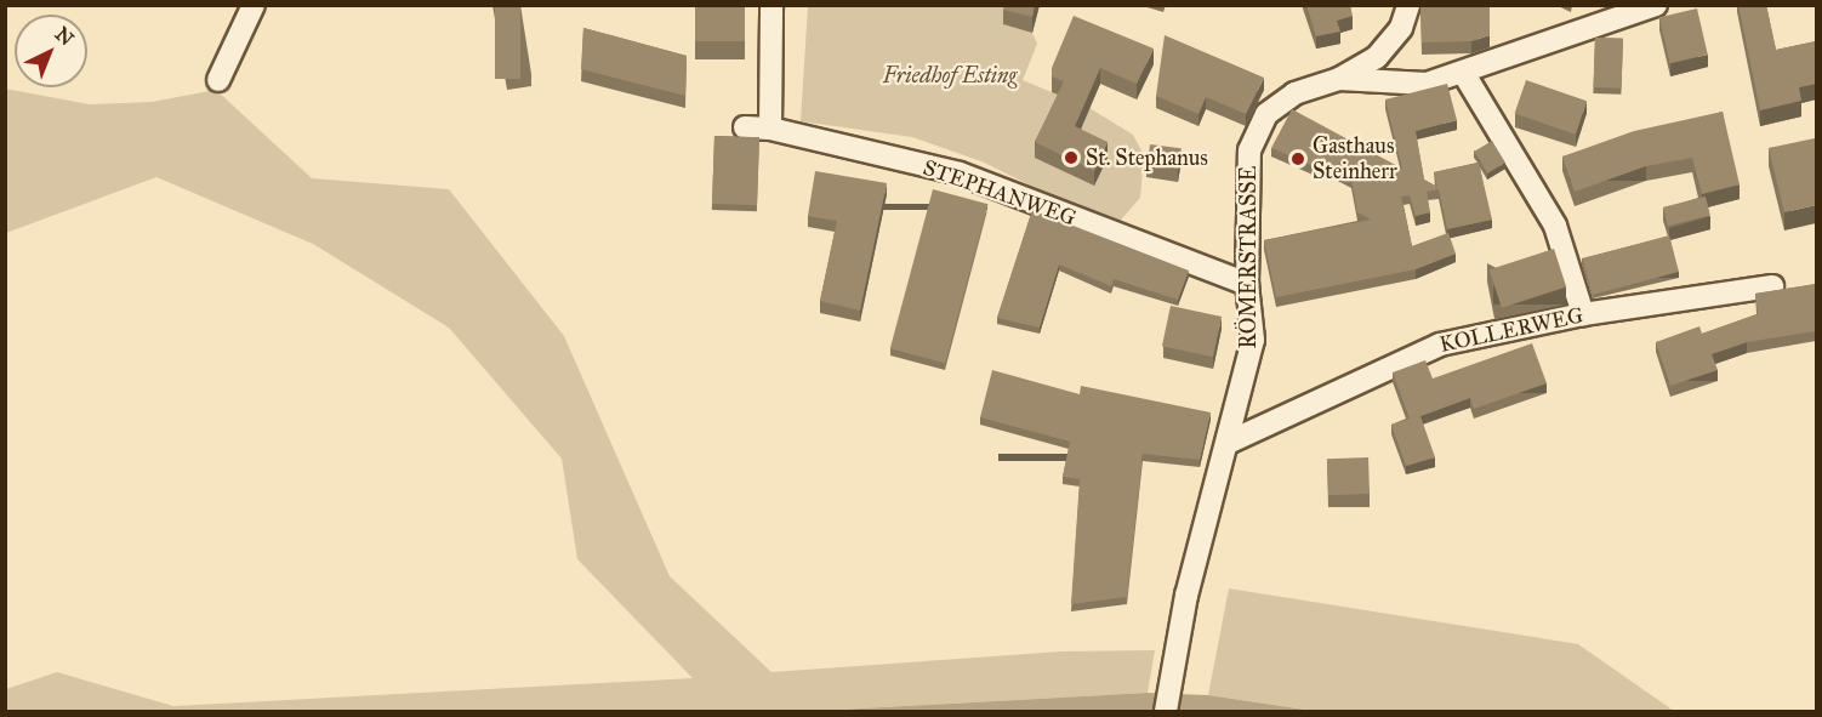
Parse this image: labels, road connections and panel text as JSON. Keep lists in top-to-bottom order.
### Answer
{
  "streets": {
    "street": ["STEPHANWEG", "RÖMERSTRASSE", "KOLLERWEG"]
  },
  "crossings": [
    ["STEPHANWEG", "RÖMERSTRASSE"],
    ["RÖMERSTRASSE", "KOLLERWEG"]
  ],
  "parks": ["Friedhof Esting"],
  "places": ["St. Stephanus", "Gasthaus Steinherr"],
  "north": "top right"
}
